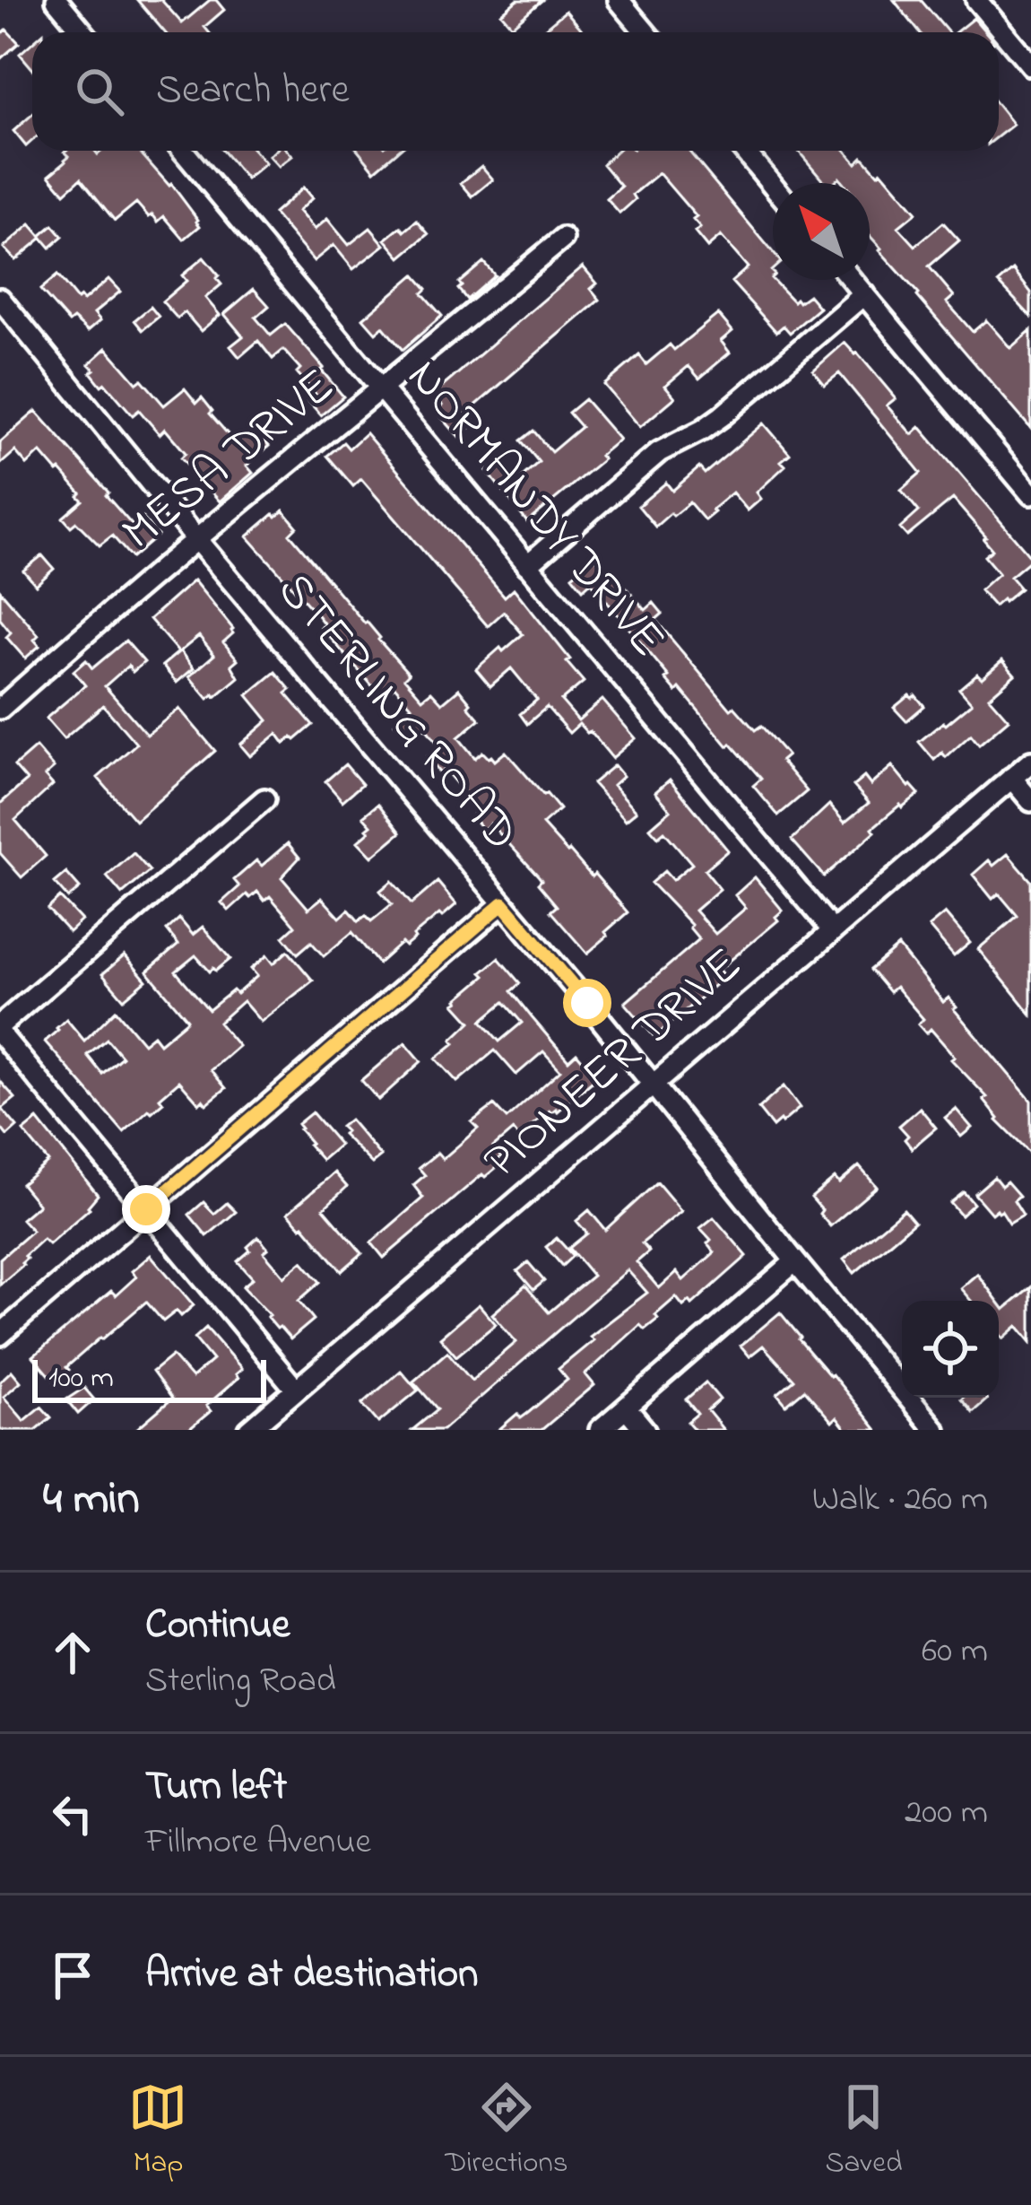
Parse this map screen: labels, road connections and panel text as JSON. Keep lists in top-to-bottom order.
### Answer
{
  "streets": {
    "street": [
      "MESA DRIVE",
      "NORMANDY DRIVE",
      "STERLING ROAD",
      "PIONEER DRIVE"
    ]
  },
  "crossings": [
    ["MESA DRIVE", "NORMANDY DRIVE"],
    ["MESA DRIVE", "STERLING ROAD"],
    ["NORMANDY DRIVE", "PIONEER DRIVE"],
    ["STERLING ROAD", "PIONEER DRIVE"]
  ],
  "scale_bar": "100 m",
  "north": "top left",
  "page": {
    "search": "Search here",
    "scale": "100 m",
    "heading": ["4 min", "Walk · 260 m"],
    "list": [
      ["Continue", "Sterling Road", "60 m"],
      ["Turn left", "Fillmore Avenue", "200 m"],
      "Arrive at destination"
    ],
    "nav": ["Map", "Directions", "Saved"]
  }
}
